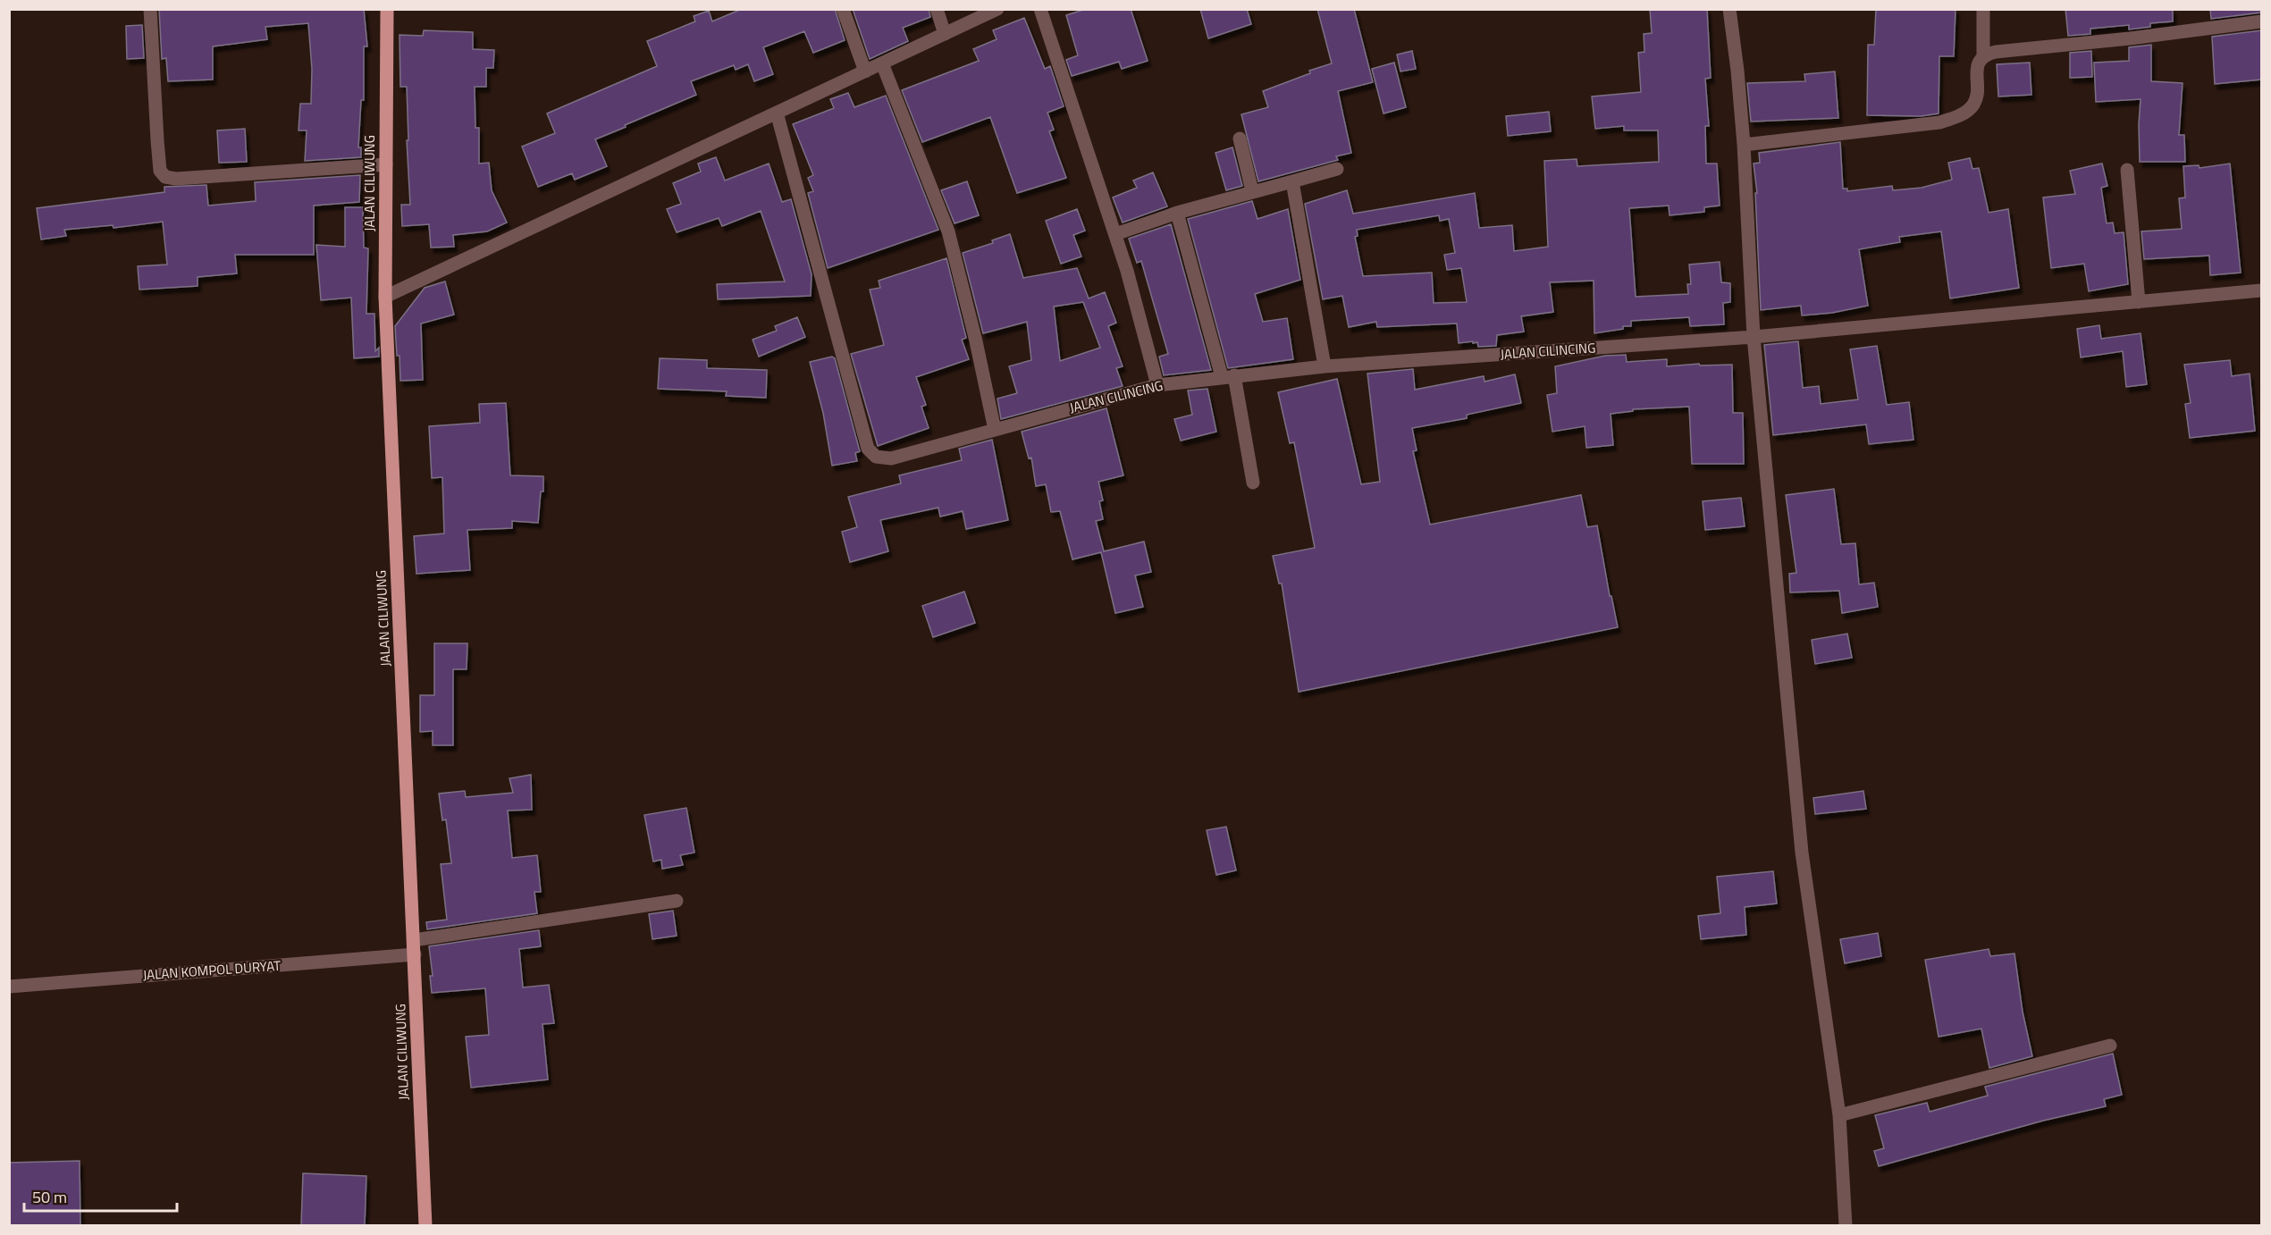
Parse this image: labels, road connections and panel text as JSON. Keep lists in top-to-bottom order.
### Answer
{
  "streets": {
    "main road": ["JALAN CILIWUNG"],
    "street": ["JALAN CILINCING", "JALAN KOMPOL DURYAT"]
  },
  "crossings": [
    ["JALAN CILIWUNG", "JALAN KOMPOL DURYAT"]
  ],
  "scale_bar": "50 m"
}
